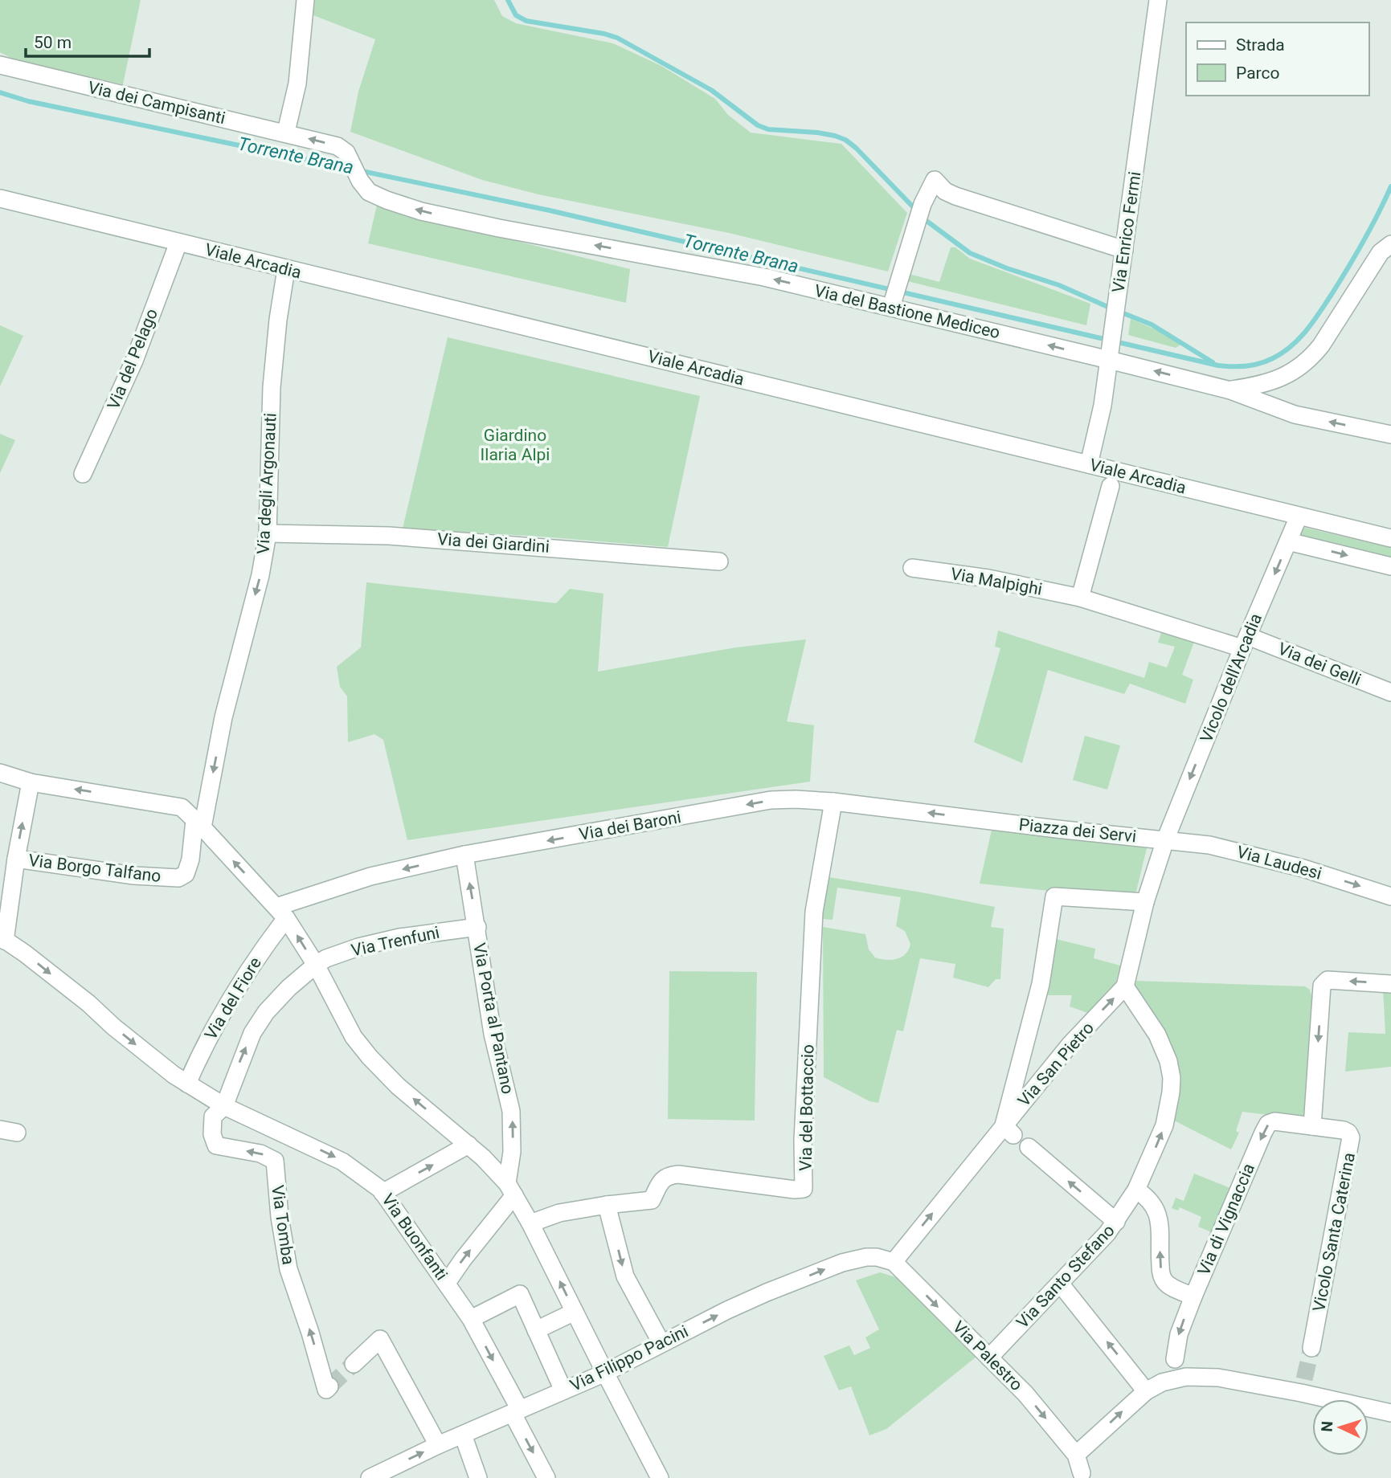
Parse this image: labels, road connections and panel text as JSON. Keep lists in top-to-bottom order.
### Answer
{
  "streets": {
    "street": [
      "Via dei Campisanti",
      "Via Enrico Fermi",
      "Viale Arcadia",
      "Via del Bastione Mediceo",
      "Via del Pelago",
      "Via degli Argonauti",
      "Via dei Giardini",
      "Via Malpighi",
      "Via dei Gelli",
      "Vicolo dell'Arcadia",
      "Via dei Baroni",
      "Piazza dei Servi",
      "Via Laudesi",
      "Via Borgo Talfano",
      "Via Trenfuni",
      "Via del Fiore",
      "Via Porta al Pantano",
      "Via San Pietro",
      "Via del Bottaccio",
      "Via di Vignaccia",
      "Via Tomba",
      "Vicolo Santa Caterina",
      "Via Buonfanti",
      "Via Santo Stefano",
      "Via Palestro",
      "Via Filippo Pacini"
    ]
  },
  "crossings": [
    ["Via dei Campisanti", "Via del Bastione Mediceo"],
    ["Via Enrico Fermi", "Viale Arcadia"],
    ["Via Enrico Fermi", "Via del Bastione Mediceo"],
    ["Viale Arcadia", "Via del Pelago"],
    ["Viale Arcadia", "Via degli Argonauti"],
    ["Viale Arcadia", "Vicolo dell'Arcadia"],
    ["Via degli Argonauti", "Via dei Giardini"],
    ["Via degli Argonauti", "Via Borgo Talfano"],
    ["Via Malpighi", "Via dei Gelli"],
    ["Via Malpighi", "Vicolo dell'Arcadia"],
    ["Via dei Gelli", "Vicolo dell'Arcadia"],
    ["Vicolo dell'Arcadia", "Piazza dei Servi"],
    ["Vicolo dell'Arcadia", "Via Laudesi"],
    ["Via dei Baroni", "Piazza dei Servi"],
    ["Via dei Baroni", "Via del Fiore"],
    ["Via dei Baroni", "Via Porta al Pantano"],
    ["Via dei Baroni", "Via del Bottaccio"],
    ["Piazza dei Servi", "Via Laudesi"],
    ["Via Trenfuni", "Via Porta al Pantano"],
    ["Via Trenfuni", "Via Tomba"],
    ["Via Trenfuni", "Via Buonfanti"],
    ["Via del Fiore", "Via Buonfanti"],
    ["Via San Pietro", "Via Santo Stefano"],
    ["Via San Pietro", "Via Palestro"],
    ["Via San Pietro", "Via Filippo Pacini"],
    ["Via di Vignaccia", "Vicolo Santa Caterina"],
    ["Via Tomba", "Via Buonfanti"],
    ["Via Buonfanti", "Via Filippo Pacini"],
    ["Via Santo Stefano", "Via Palestro"],
    ["Via Palestro", "Via Filippo Pacini"]
  ],
  "one_way": [
    "Via del Bastione Mediceo",
    "Via degli Argonauti",
    "Vicolo dell'Arcadia",
    "Via dei Baroni",
    "Via Laudesi",
    "Via Trenfuni",
    "Via Porta al Pantano",
    "Via San Pietro",
    "Via di Vignaccia",
    "Via Tomba",
    "Via Santo Stefano",
    "Via Filippo Pacini"
  ],
  "water": ["Torrente Brana"],
  "parks": ["Giardino Ilaria Alpi"],
  "legend": ["Strada", "Parco"],
  "scale_bar": "50 m",
  "north": "left"
}
